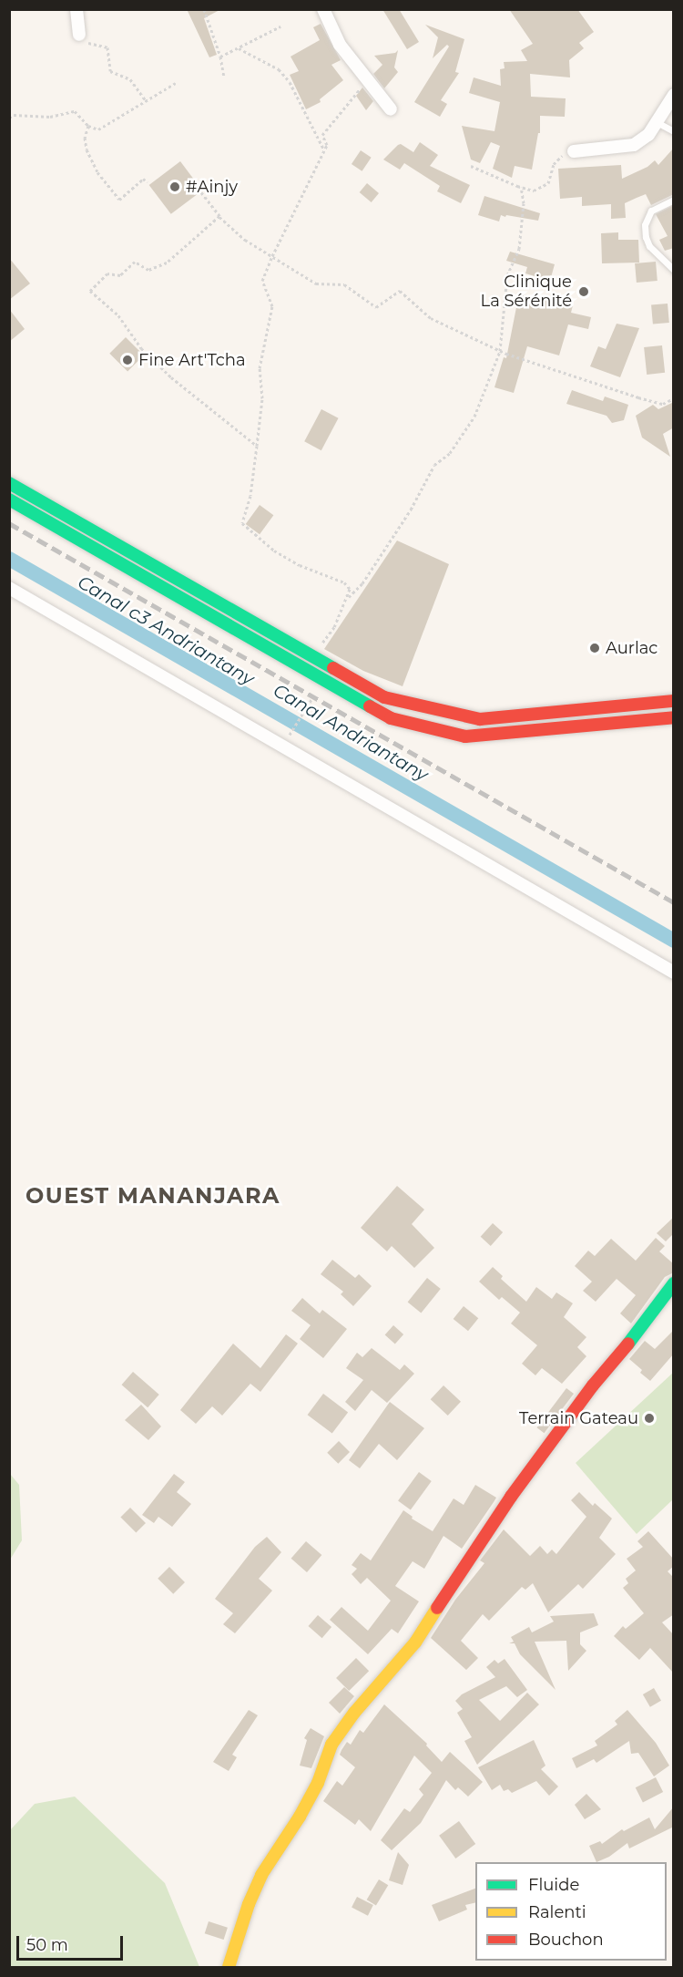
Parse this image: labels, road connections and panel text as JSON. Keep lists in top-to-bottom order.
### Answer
{
  "districts": ["OUEST MANANJARA"],
  "water": ["Canal c3 Andriantany", "Canal Andriantany"],
  "places": [
    "#Ainjy",
    "Clinique La Sérénité",
    "Fine Art'Tcha",
    "Aurlac",
    "Terrain Gateau"
  ],
  "legend": ["Fluide", "Ralenti", "Bouchon"],
  "scale_bar": "50 m"
}
